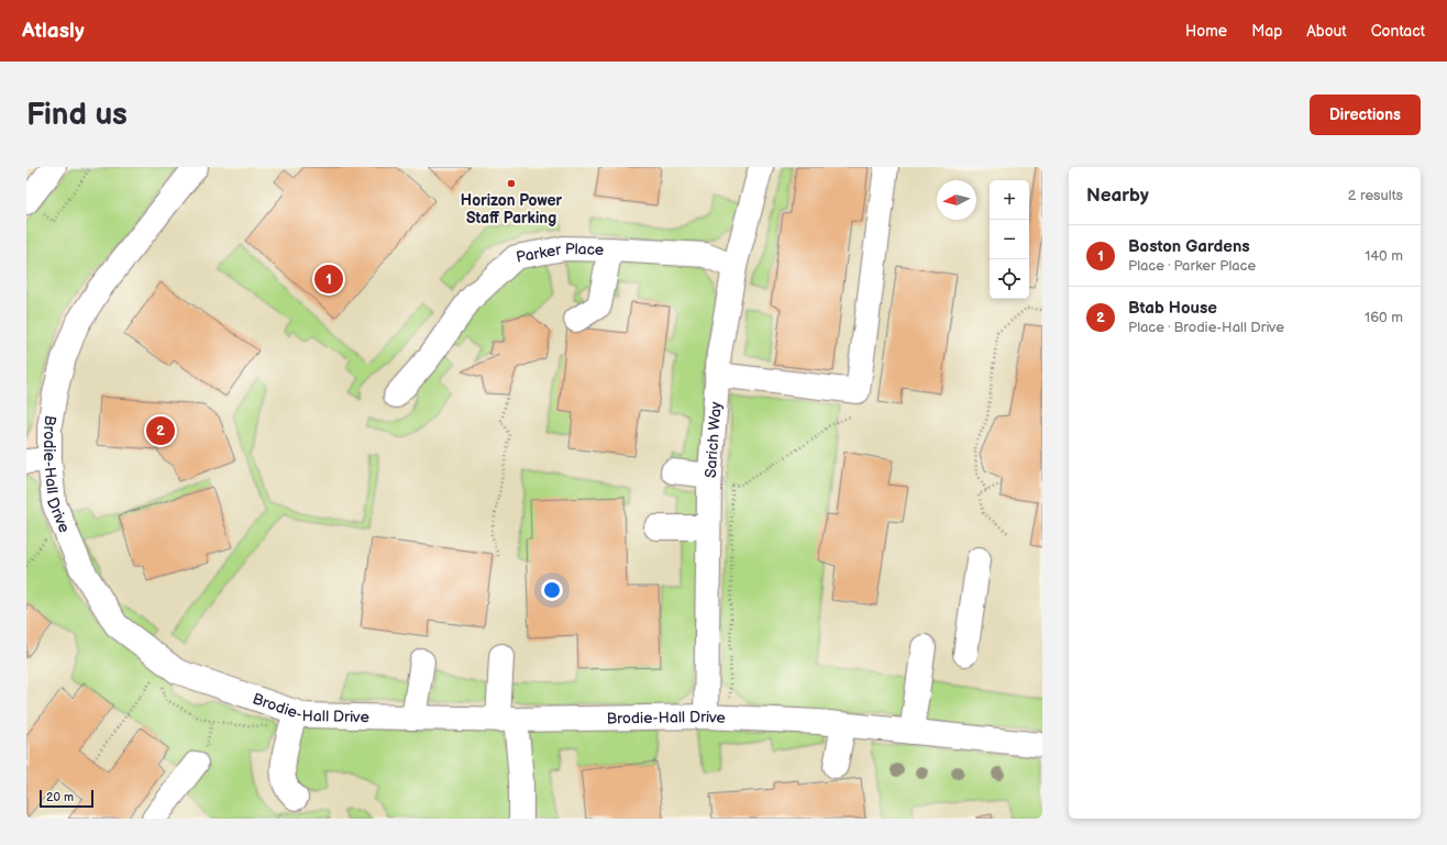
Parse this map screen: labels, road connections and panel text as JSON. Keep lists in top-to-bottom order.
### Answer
{
  "streets": {
    "street": ["Parker Place", "Sarich Way", "Brodie-Hall Drive"]
  },
  "crossings": [
    ["Parker Place", "Sarich Way"],
    ["Sarich Way", "Brodie-Hall Drive"]
  ],
  "places": ["Horizon Power Staff Parking"],
  "scale_bar": "20 m",
  "north": "left",
  "page": {
    "header": "Atlasly",
    "nav": [
      "Home",
      "Map",
      "About",
      "Contact"
    ],
    "buttons": "Directions",
    "title": "Find us",
    "heading": ["Nearby", "2 results"],
    "map_buttons": ["+", "−"],
    "list": [
      {
        "mark": "1",
        "name": "Boston Gardens",
        "note": "Place · Parker Place",
        "value": "140 m"
      },
      {
        "mark": "2",
        "name": "Btab House",
        "note": "Place · Brodie-Hall Drive",
        "value": "160 m"
      }
    ],
    "pins": ["1", "2"],
    "scale": "20 m"
  }
}
